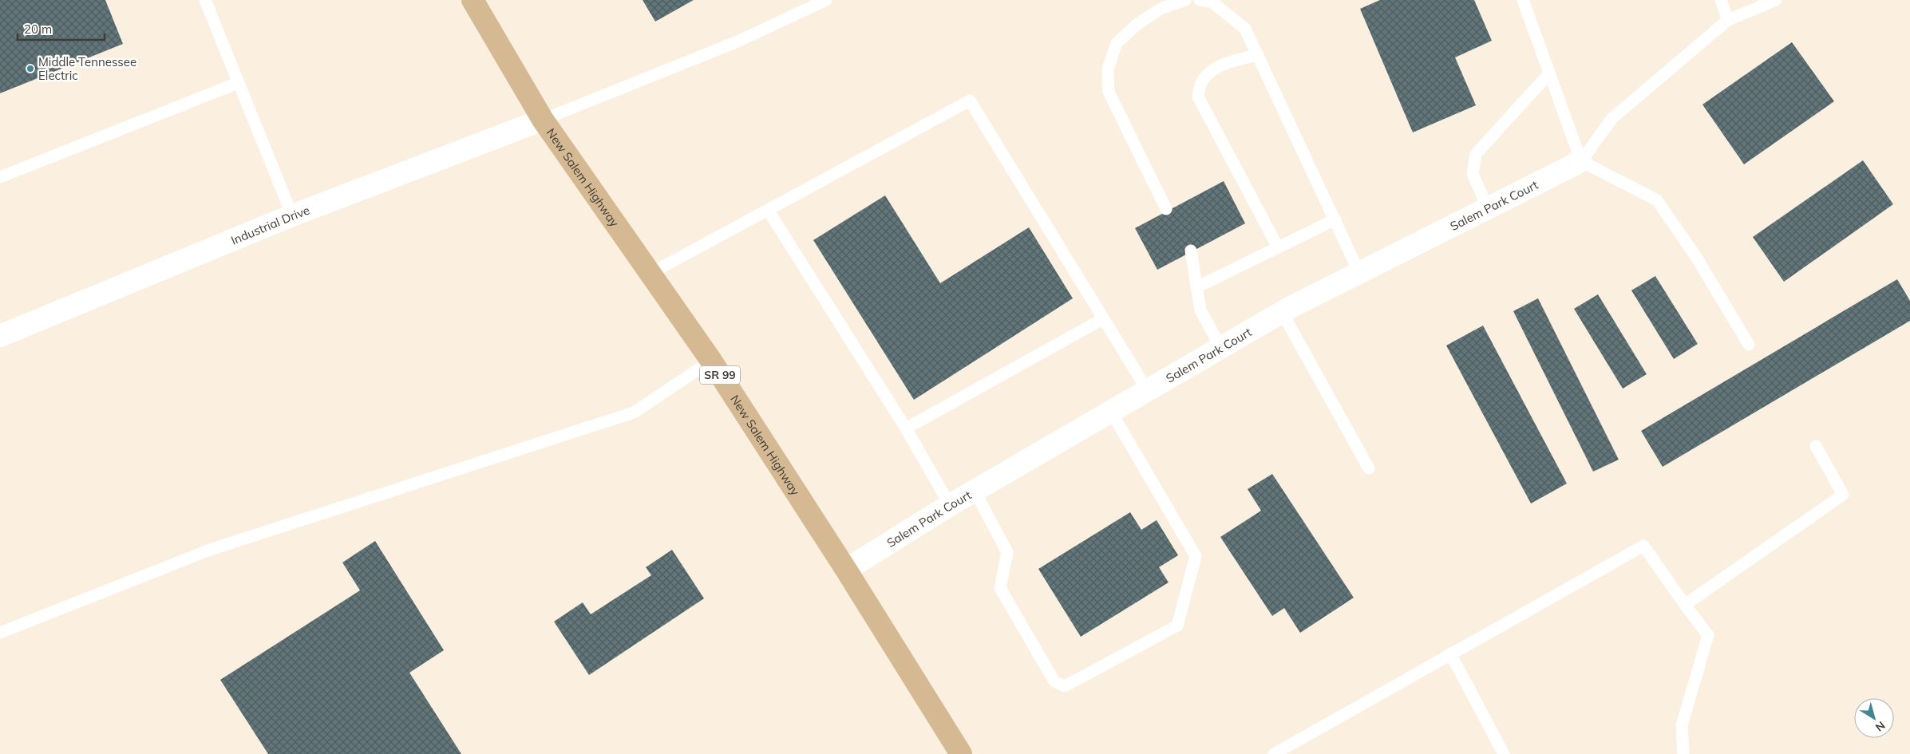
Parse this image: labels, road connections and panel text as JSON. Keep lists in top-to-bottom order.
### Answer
{
  "streets": {
    "main road": ["New Salem Highway", "SR 99"],
    "street": ["Salem Park Court", "Industrial Drive"]
  },
  "crossings": [
    ["New Salem Highway", "Salem Park Court"],
    ["New Salem Highway", "Industrial Drive"]
  ],
  "places": ["Middle Tennessee Electric"],
  "scale_bar": "20 m",
  "north": "bottom right"
}
